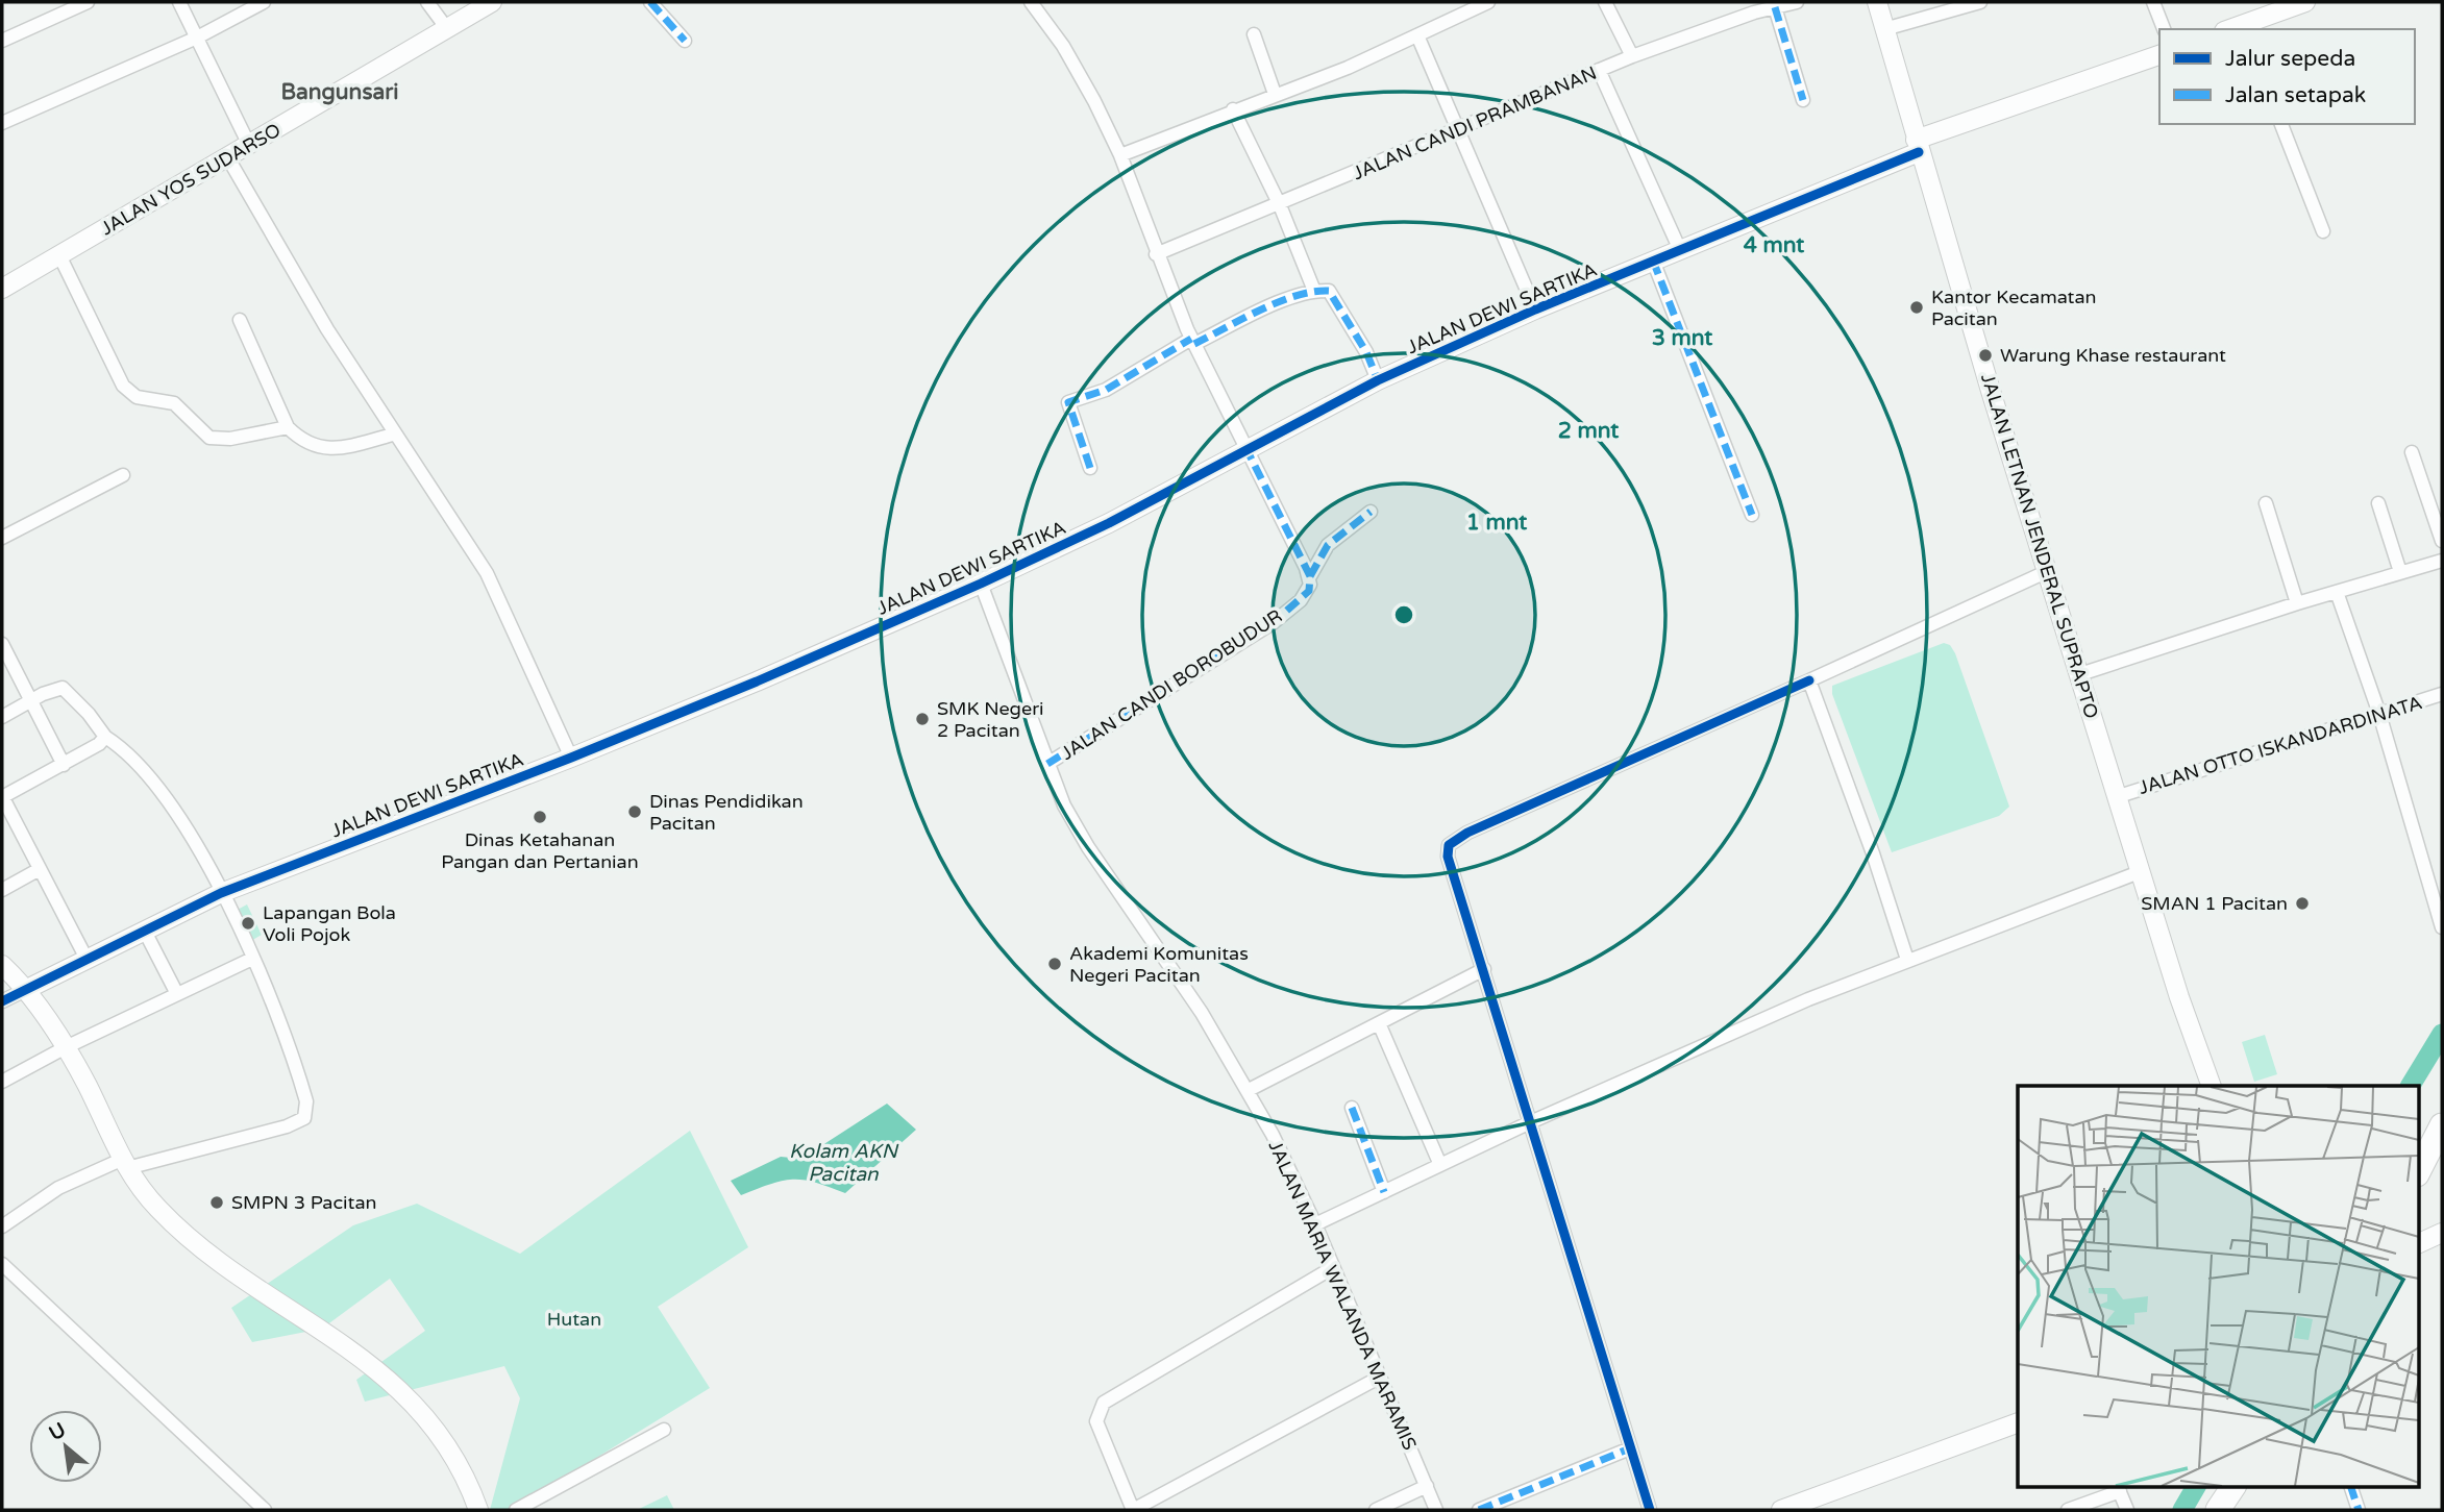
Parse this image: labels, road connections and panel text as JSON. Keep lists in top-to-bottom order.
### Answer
{
  "streets": {
    "street": [
      "JALAN CANDI PRAMBANAN",
      "JALAN YOS SUDARSO",
      "JALAN DEWI SARTIKA",
      "JALAN LETNAN JENDERAL SUPRAPTO",
      "JALAN CANDI BOROBUDUR",
      "JALAN OTTO ISKANDARDINATA",
      "JALAN MARIA WALANDA MARAMIS"
    ]
  },
  "crossings": [
    ["JALAN DEWI SARTIKA", "JALAN LETNAN JENDERAL SUPRAPTO"],
    ["JALAN DEWI SARTIKA", "JALAN MARIA WALANDA MARAMIS"],
    ["JALAN LETNAN JENDERAL SUPRAPTO", "JALAN OTTO ISKANDARDINATA"],
    ["JALAN CANDI BOROBUDUR", "JALAN MARIA WALANDA MARAMIS"]
  ],
  "districts": ["Bangunsari"],
  "water": ["Kolam AKN Pacitan"],
  "parks": ["Hutan"],
  "places": [
    "Kantor Kecamatan Pacitan",
    "Warung Khase restaurant",
    "SMK Negeri 2 Pacitan",
    "Dinas Pendidikan Pacitan",
    "Dinas Ketahanan Pangan dan Pertanian",
    "SMAN 1 Pacitan",
    "Lapangan Bola Voli Pojok",
    "Akademi Komunitas Negeri Pacitan",
    "SMPN 3 Pacitan"
  ],
  "legend": ["Jalur sepeda", "Jalan setapak"],
  "north": "top left",
  "rings": [
    "4 mnt",
    "3 mnt",
    "2 mnt",
    "1 mnt"
  ]
}
